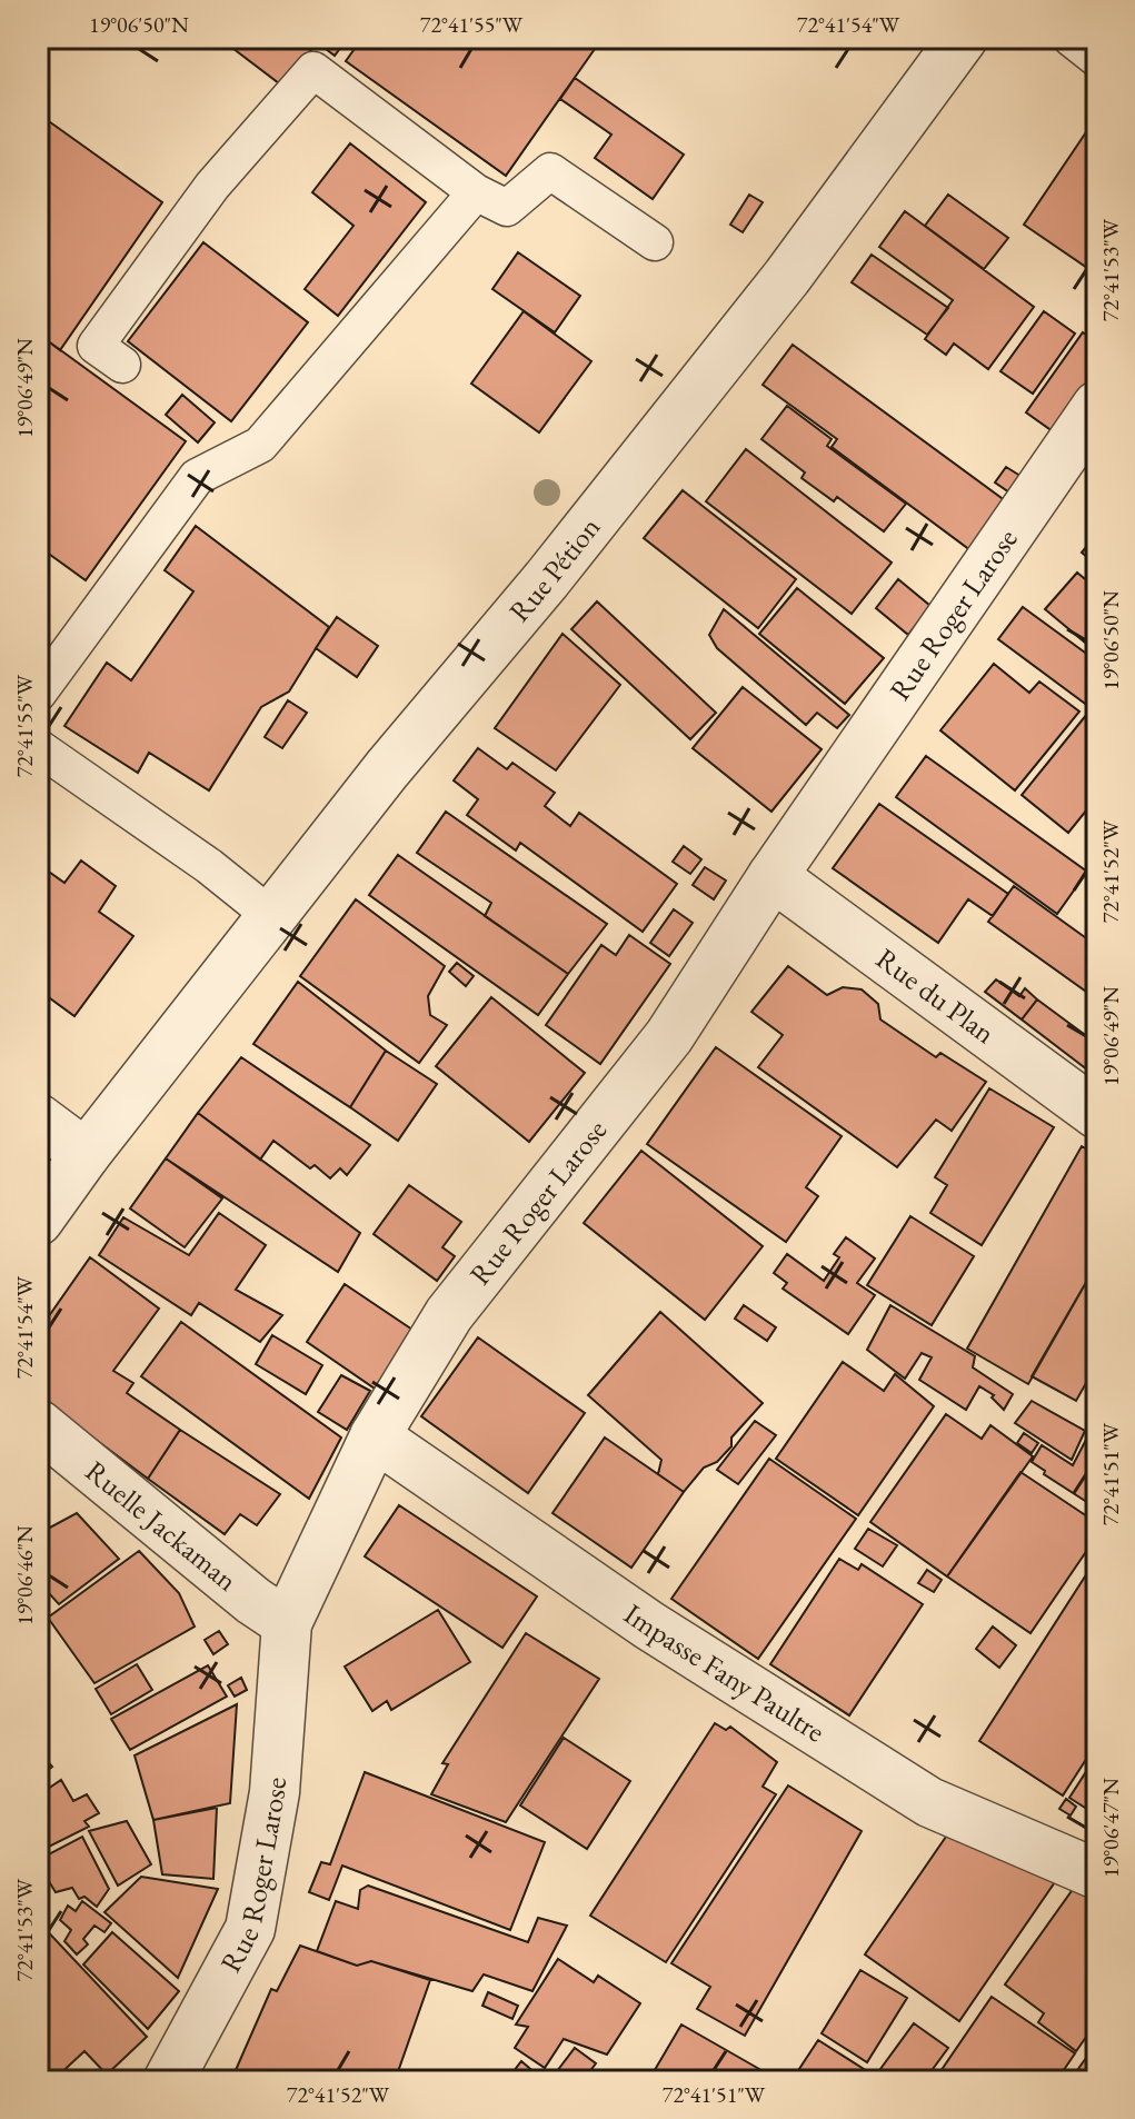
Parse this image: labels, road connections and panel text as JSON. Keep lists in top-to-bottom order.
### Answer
{
  "streets": {
    "street": [
      "Rue Pétion",
      "Rue Roger Larose",
      "Rue du Plan",
      "Ruelle Jackaman",
      "Impasse Fany Paultre"
    ]
  },
  "crossings": [
    ["Rue Roger Larose", "Rue du Plan"],
    ["Rue Roger Larose", "Ruelle Jackaman"],
    ["Rue Roger Larose", "Impasse Fany Paultre"]
  ],
  "coordinates": [
    "19°06'50\"N",
    "72°41'55\"W",
    "72°41'54\"W",
    "72°41'53\"W",
    "19°06'49\"N",
    "72°41'52\"W",
    "72°41'51\"W",
    "19°06'46\"N",
    "19°06'47\"N"
  ]
}
